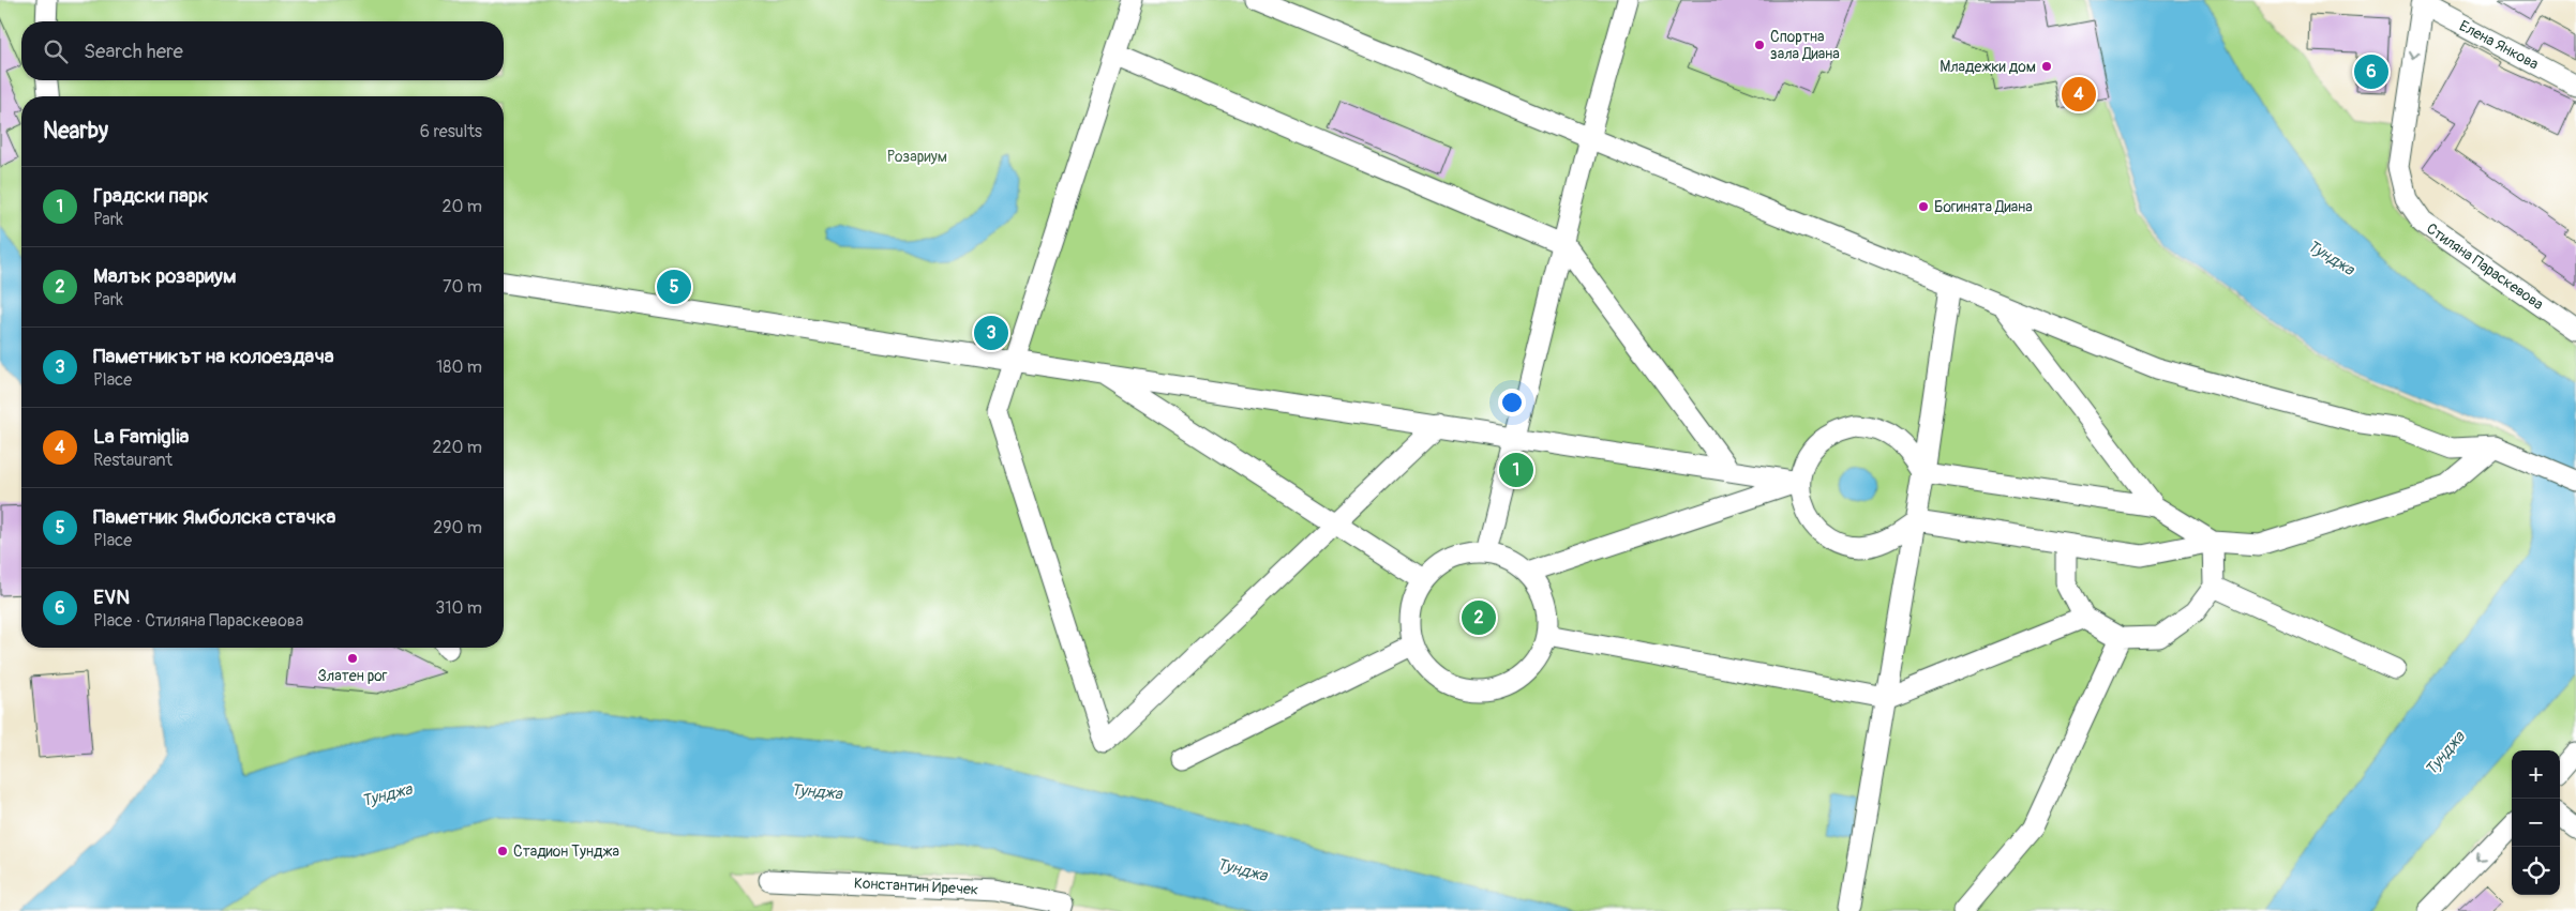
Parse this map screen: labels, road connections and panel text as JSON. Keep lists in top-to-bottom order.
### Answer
{
  "streets": {
    "street": ["Елена Янкова", "Стиляна Параскевова", "Константин Иречек"]
  },
  "crossings": [
    ["Елена Янкова", "Стиляна Параскевова"]
  ],
  "one_way": ["Стиляна Параскевова"],
  "water": ["Тунджа"],
  "parks": ["Розариум"],
  "places": [
    "Спортна зала Диана",
    "Младежки дом",
    "Богинята Диана",
    "Златен рог",
    "Стадион Тунджа"
  ],
  "page": {
    "search": "Search here",
    "pins": [
      "6",
      "4",
      "5",
      "3",
      "1",
      "2"
    ],
    "heading": ["Nearby", "6 results"],
    "list": [
      {
        "mark": "1",
        "name": "Градски парк",
        "note": "Park",
        "value": "20 m"
      },
      {
        "mark": "2",
        "name": "Малък розариум",
        "note": "Park",
        "value": "70 m"
      },
      {
        "mark": "3",
        "name": "Паметникът на колоездача",
        "note": "Place",
        "value": "180 m"
      },
      {
        "mark": "4",
        "name": "La Famiglia",
        "note": "Restaurant",
        "value": "220 m"
      },
      {
        "mark": "5",
        "name": "Паметник Ямболска стачка",
        "note": "Place",
        "value": "290 m"
      },
      {
        "mark": "6",
        "name": "EVN",
        "note": "Place · Стиляна Параскевова",
        "value": "310 m"
      }
    ],
    "map_buttons": ["+", "−"]
  }
}
